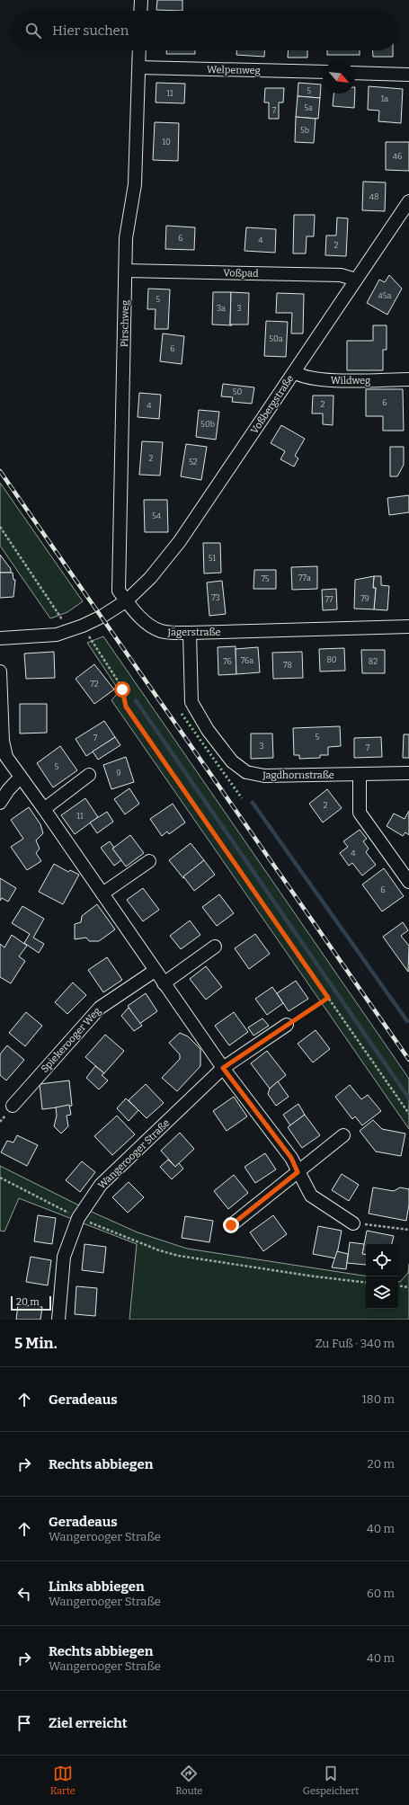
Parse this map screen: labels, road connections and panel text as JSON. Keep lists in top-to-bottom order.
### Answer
{
  "streets": {
    "street": [
      "Welpenweg",
      "Voßpad",
      "Pirschweg",
      "Wildweg",
      "Voßbergstraße",
      "Jägerstraße",
      "Jagdhornstraße",
      "Spiekerooger Weg",
      "Wangerooger Straße"
    ]
  },
  "crossings": [
    ["Welpenweg", "Pirschweg"],
    ["Voßpad", "Pirschweg"],
    ["Voßpad", "Voßbergstraße"],
    ["Pirschweg", "Voßbergstraße"],
    ["Pirschweg", "Jägerstraße"],
    ["Wildweg", "Voßbergstraße"],
    ["Voßbergstraße", "Jägerstraße"],
    ["Jägerstraße", "Jagdhornstraße"]
  ],
  "house_numbers": [
    "5",
    "11",
    "1a",
    "5a",
    "7",
    "5b",
    "10",
    "46",
    "48",
    "6",
    "4",
    "2",
    "45a",
    "5",
    "3a",
    "3",
    "50a",
    "6",
    "50",
    "6",
    "2",
    "4",
    "50b",
    "2",
    "52",
    "54",
    "51",
    "77a",
    "75",
    "73",
    "79",
    "77",
    "80",
    "76a",
    "76",
    "82",
    "78",
    "72",
    "5",
    "7",
    "3",
    "7",
    "5",
    "9",
    "2",
    "11",
    "4",
    "6"
  ],
  "scale_bar": "20 m",
  "north": "bottom right",
  "page": {
    "search": "Hier suchen",
    "scale": "20 m",
    "heading": ["5 Min.", "Zu Fuß · 340 m"],
    "list": [
      ["Geradeaus", "180 m"],
      ["Rechts abbiegen", "20 m"],
      ["Geradeaus", "Wangerooger Straße", "40 m"],
      ["Links abbiegen", "Wangerooger Straße", "60 m"],
      ["Rechts abbiegen", "Wangerooger Straße", "40 m"],
      "Ziel erreicht"
    ],
    "nav": ["Karte", "Route", "Gespeichert"]
  }
}
